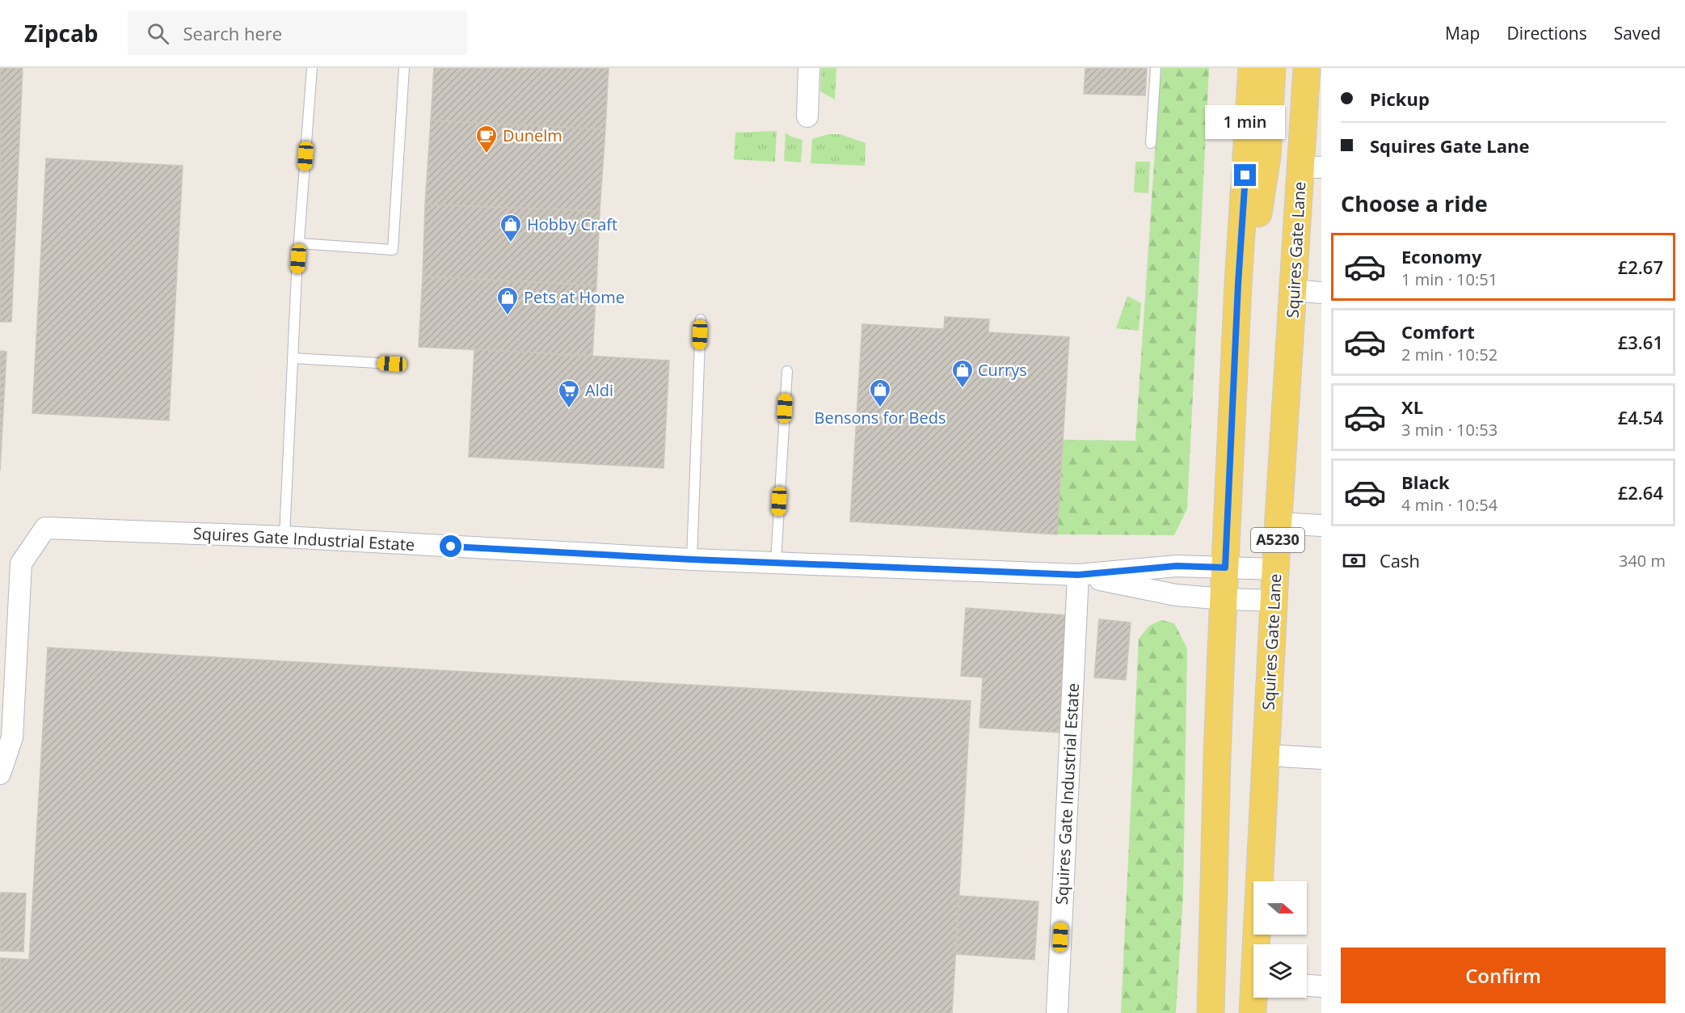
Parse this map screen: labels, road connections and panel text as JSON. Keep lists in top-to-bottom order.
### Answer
{
  "streets": {
    "main road": ["Squires Gate Lane", "A5230"],
    "street": ["Squires Gate Industrial Estate"]
  },
  "crossings": [
    ["Squires Gate Lane", "Squires Gate Industrial Estate"],
    ["Squires Gate Industrial Estate", "A5230"]
  ],
  "places": {
    "cafe": ["Dunelm"],
    "shop": [
      "Hobby Craft",
      "Pets at Home",
      "Currys",
      "Bensons for Beds"
    ],
    "supermarket": ["Aldi"]
  },
  "north": "right",
  "page": {
    "header": "Zipcab",
    "search": "Search here",
    "nav": ["Map", "Directions", "Saved"],
    "banner": ["Pickup", "Squires Gate Lane"],
    "bubble": "1 min",
    "heading": "Choose a ride",
    "list": [
      {
        "name": "Economy",
        "note": "1 min · 10:51",
        "value": "£2.67"
      },
      {
        "name": "Comfort",
        "note": "2 min · 10:52",
        "value": "£3.61"
      },
      {
        "name": "XL",
        "note": "3 min · 10:53",
        "value": "£4.54"
      },
      {
        "name": "Black",
        "note": "4 min · 10:54",
        "value": "£2.64"
      }
    ],
    "pay": ["Cash", "340 m"],
    "buttons": "Confirm"
  }
}
